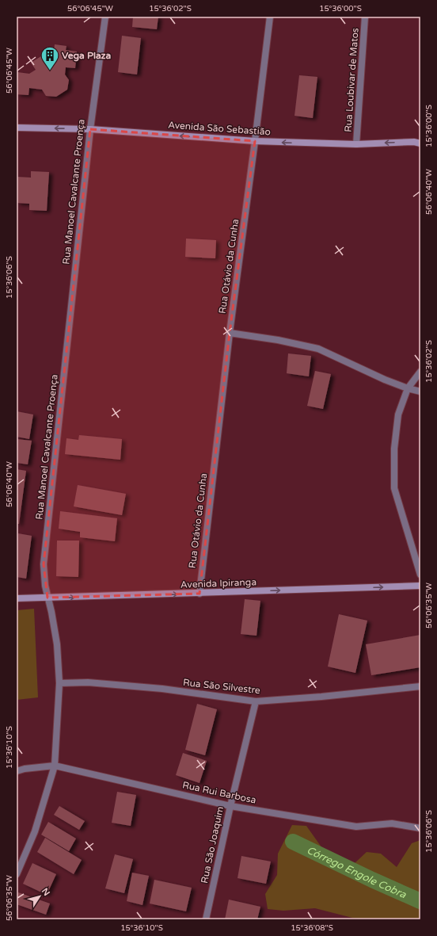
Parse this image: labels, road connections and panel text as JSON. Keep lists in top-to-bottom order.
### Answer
{
  "streets": {
    "street": [
      "Rua Loubivar de Matos",
      "Avenida São Sebastião",
      "Rua Manoel Cavalcante Proença",
      "Rua Otávio da Cunha",
      "Avenida Ipiranga",
      "Rua São Silvestre",
      "Rua Rui Barbosa",
      "Rua São Joaquim"
    ]
  },
  "crossings": [
    ["Rua Loubivar de Matos", "Avenida São Sebastião"],
    ["Avenida São Sebastião", "Rua Manoel Cavalcante Proença"],
    ["Avenida São Sebastião", "Rua Otávio da Cunha"],
    ["Rua Manoel Cavalcante Proença", "Avenida Ipiranga"],
    ["Rua Manoel Cavalcante Proença", "Rua São Silvestre"],
    ["Rua Manoel Cavalcante Proença", "Rua Rui Barbosa"],
    ["Rua Otávio da Cunha", "Avenida Ipiranga"],
    ["Rua São Silvestre", "Rua São Joaquim"],
    ["Rua Rui Barbosa", "Rua São Joaquim"]
  ],
  "one_way": ["Avenida São Sebastião", "Avenida Ipiranga"],
  "water": ["Córrego Engole Cobra"],
  "places": {
    "building": ["Vega Plaza"]
  },
  "north": "top right",
  "coordinates": [
    "56°06'45\"W",
    "15°36'02\"S",
    "15°36'00\"S",
    "56°06'40\"W",
    "15°36'06\"S",
    "56°06'35\"W",
    "15°36'10\"S",
    "15°36'08\"S"
  ]
}
